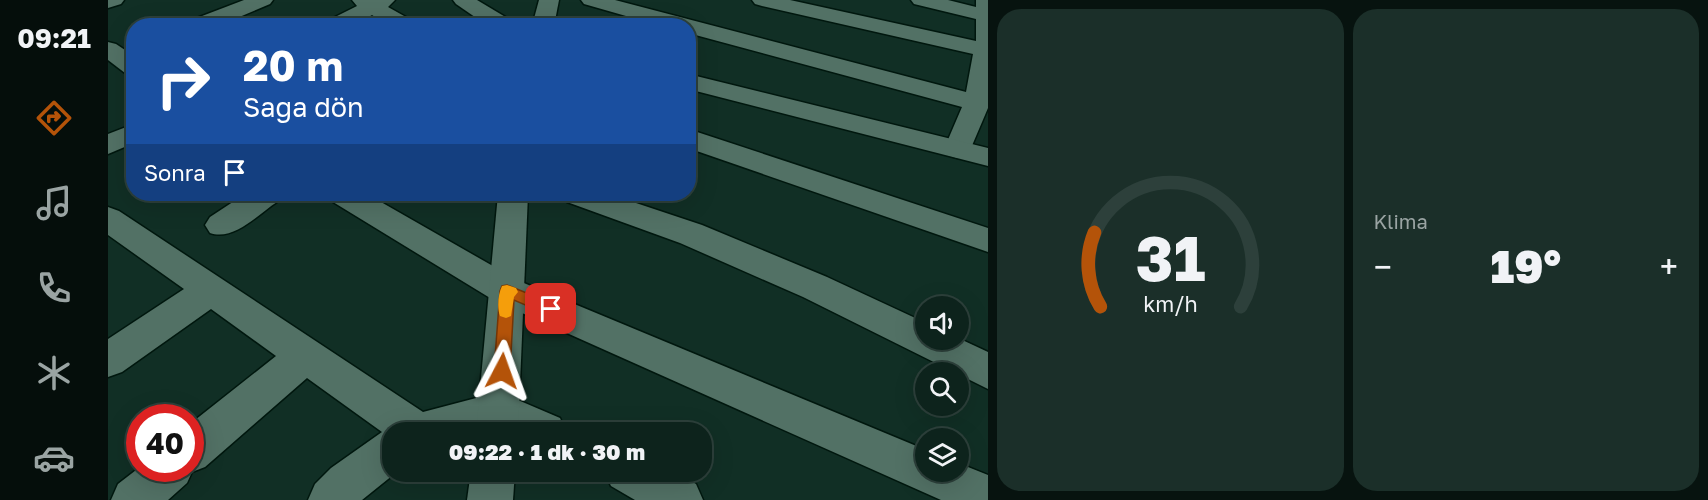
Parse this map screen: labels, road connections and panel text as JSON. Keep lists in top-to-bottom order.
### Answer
{
  "page": {
    "tabs": "09:21",
    "tile": "Klima",
    "turn": ["20 m", "Sağa dön"],
    "then": "Sonra",
    "heat": ["−", "19°", "+"],
    "limit": "40",
    "trip": "09:22 · 1 dk · 30 m",
    "gauge": ["31", "km/h"]
  }
}
